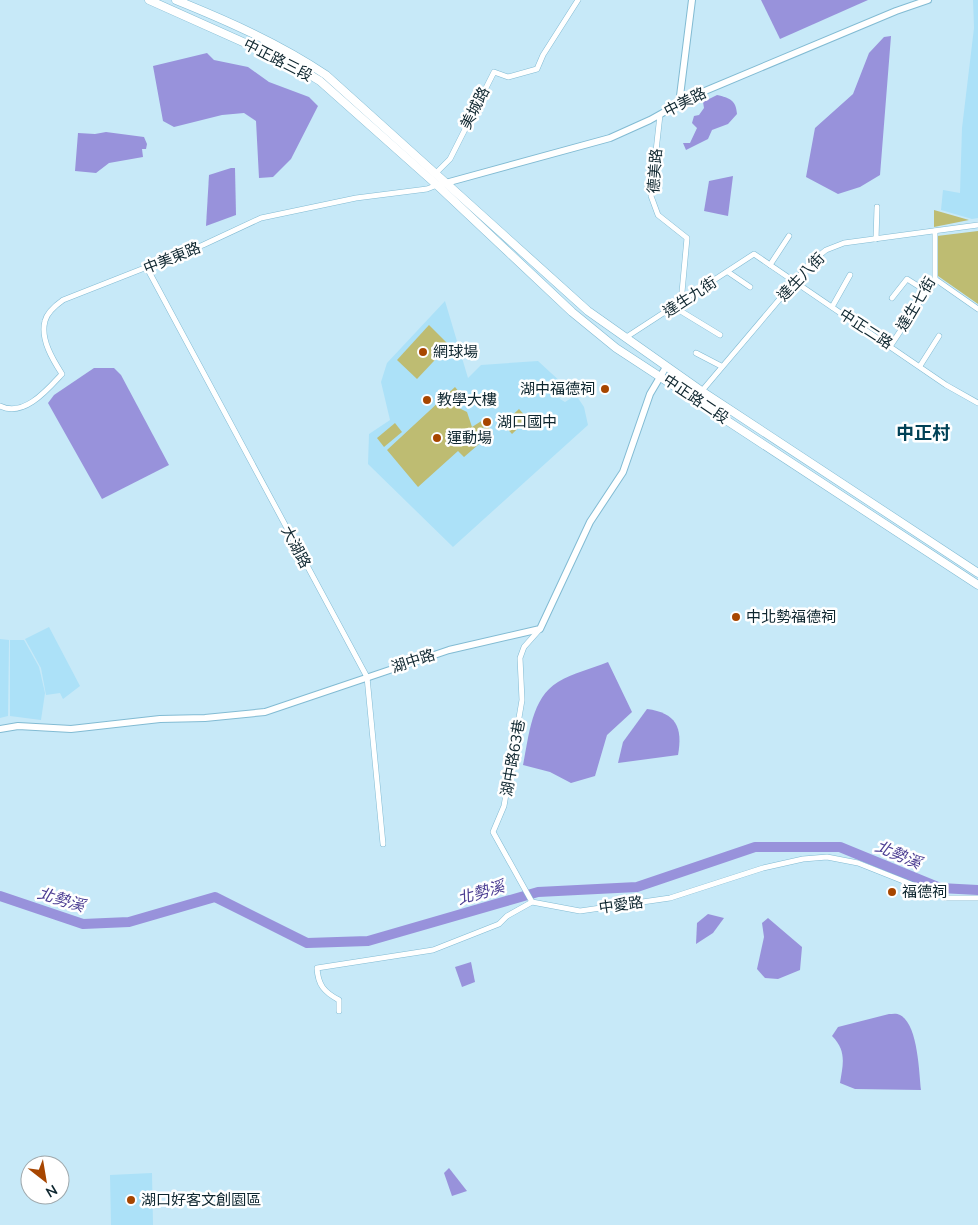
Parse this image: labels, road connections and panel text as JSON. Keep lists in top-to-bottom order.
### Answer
{
  "streets": {
    "main road": ["中正路三段", "中正路二段"],
    "street": [
      "中美路",
      "美城路",
      "德美路",
      "中美東路",
      "達生八街",
      "達生九街",
      "達生七街",
      "中正二路",
      "大湖路",
      "湖中路",
      "湖中路63巷",
      "中愛路"
    ]
  },
  "crossings": [
    ["中正路三段", "中美路"],
    ["中正路三段", "美城路"],
    ["中正路三段", "中美東路"],
    ["中正路三段", "中正路二段"],
    ["中美路", "德美路"],
    ["中美路", "中美東路"],
    ["中美路", "中正路二段"],
    ["德美路", "達生九街"],
    ["中美東路", "中正路二段"],
    ["中美東路", "大湖路"],
    ["達生八街", "達生七街"],
    ["達生八街", "中正二路"],
    ["達生八街", "中正路二段"],
    ["達生九街", "中正二路"],
    ["達生九街", "中正路二段"],
    ["達生七街", "中正二路"],
    ["大湖路", "湖中路"],
    ["湖中路", "湖中路63巷"],
    ["湖中路63巷", "中愛路"]
  ],
  "districts": ["中正村"],
  "water": ["北勢溪"],
  "places": [
    "網球場",
    "湖中福德祠",
    "教學大樓",
    "湖口國中",
    "運動場",
    "中北勢福德祠",
    "福德祠",
    "湖口好客文創園區"
  ],
  "north": "bottom right"
}
